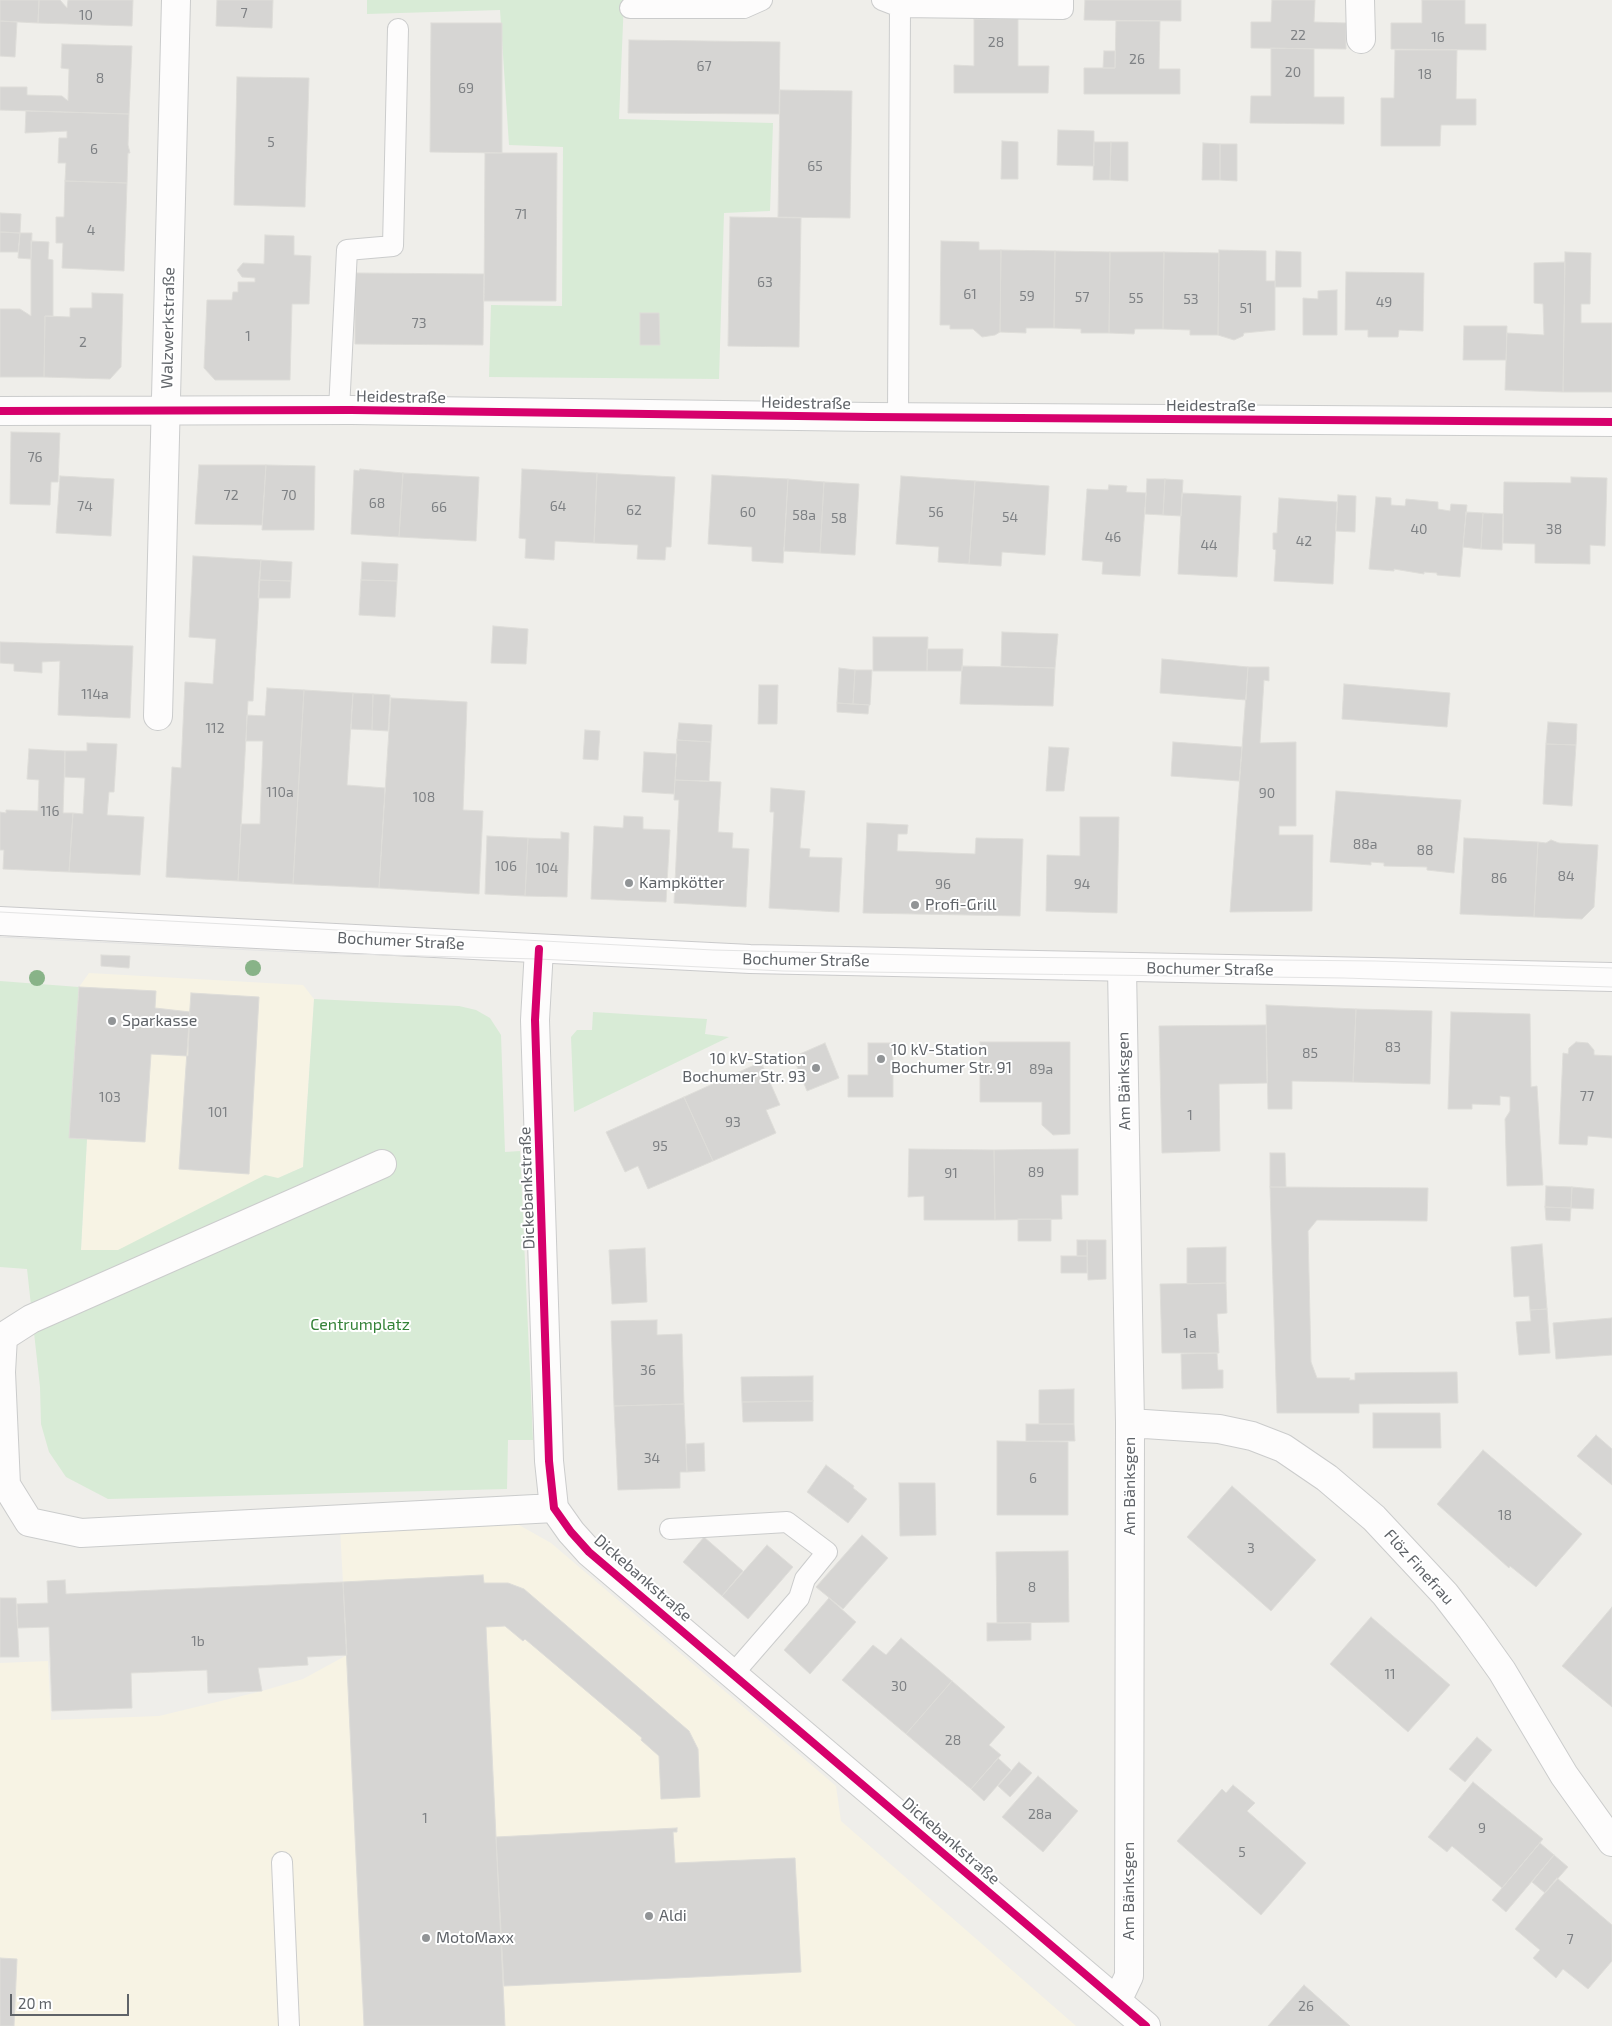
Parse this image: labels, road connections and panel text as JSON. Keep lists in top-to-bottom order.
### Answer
{
  "streets": {
    "street": [
      "Walzwerkstraße",
      "Heidestraße",
      "Bochumer Straße",
      "Am Bänksgen",
      "Dickebankstraße",
      "Flöz Finefrau"
    ]
  },
  "crossings": [
    ["Walzwerkstraße", "Heidestraße"],
    ["Bochumer Straße", "Am Bänksgen"],
    ["Bochumer Straße", "Dickebankstraße"],
    ["Am Bänksgen", "Dickebankstraße"],
    ["Am Bänksgen", "Flöz Finefrau"]
  ],
  "parks": ["Centrumplatz"],
  "places": [
    "Kampkötter",
    "Profi-Grill",
    "Sparkasse",
    "10 kV-Station Bochumer Str. 91",
    "10 kV-Station Bochumer Str. 93",
    "Aldi",
    "MotoMaxx"
  ],
  "house_numbers": [
    "7",
    "10",
    "22",
    "16",
    "28",
    "26",
    "67",
    "20",
    "18",
    "8",
    "69",
    "5",
    "6",
    "65",
    "71",
    "4",
    "63",
    "61",
    "59",
    "57",
    "55",
    "53",
    "49",
    "51",
    "73",
    "1",
    "2",
    "76",
    "72",
    "70",
    "68",
    "74",
    "64",
    "66",
    "62",
    "60",
    "56",
    "58a",
    "54",
    "58",
    "40",
    "38",
    "46",
    "42",
    "44",
    "114a",
    "112",
    "110a",
    "90",
    "108",
    "116",
    "88a",
    "88",
    "106",
    "104",
    "84",
    "86",
    "96",
    "94",
    "83",
    "85",
    "89a",
    "77",
    "103",
    "101",
    "1",
    "93",
    "95",
    "89",
    "91",
    "1a",
    "36",
    "34",
    "6",
    "18",
    "3",
    "8",
    "1b",
    "11",
    "30",
    "28",
    "28a",
    "1",
    "9",
    "5",
    "7",
    "26"
  ],
  "scale_bar": "20 m"
}
